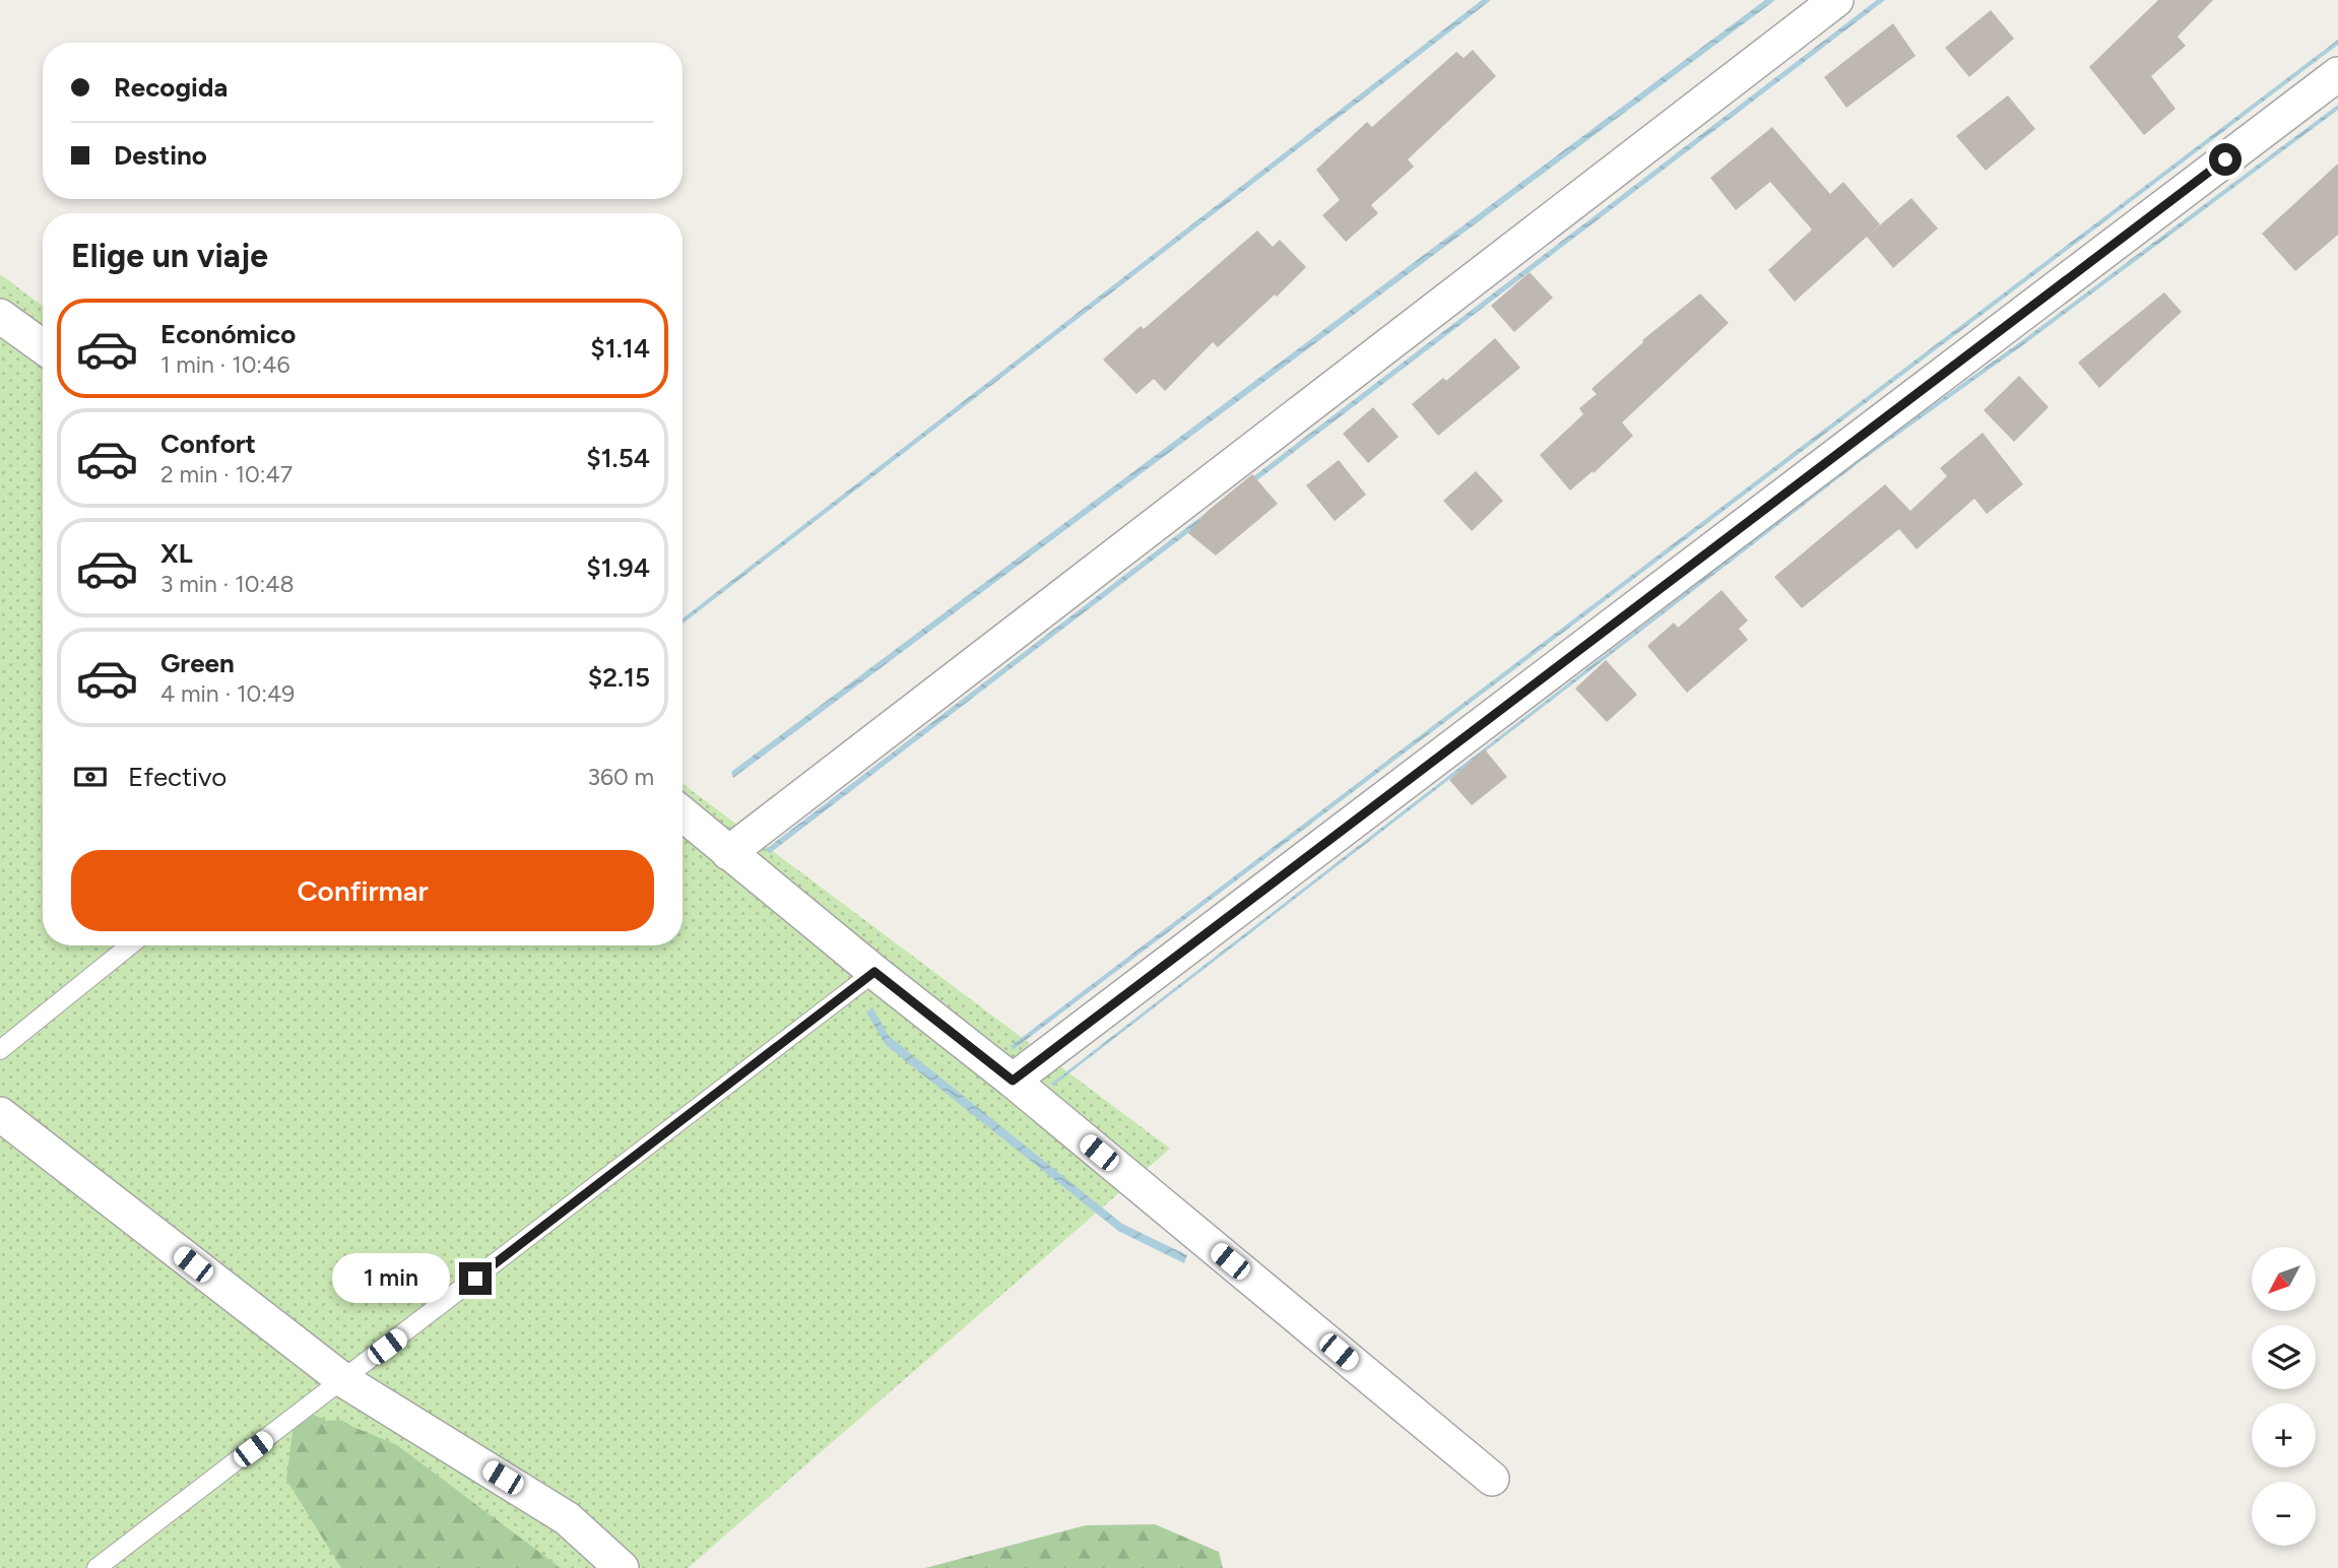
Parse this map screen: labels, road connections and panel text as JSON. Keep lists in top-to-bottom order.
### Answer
{
  "north": "bottom left",
  "page": {
    "banner": ["Recogida", "Destino"],
    "heading": "Elige un viaje",
    "list": [
      {
        "name": "Económico",
        "note": "1 min · 10:46",
        "value": "$1.14"
      },
      {
        "name": "Confort",
        "note": "2 min · 10:47",
        "value": "$1.54"
      },
      {
        "name": "XL",
        "note": "3 min · 10:48",
        "value": "$1.94"
      },
      {
        "name": "Green",
        "note": "4 min · 10:49",
        "value": "$2.15"
      }
    ],
    "pay": ["Efectivo", "360 m"],
    "buttons": "Confirmar",
    "map_buttons": ["+", "−"],
    "bubble": "1 min"
  }
}
